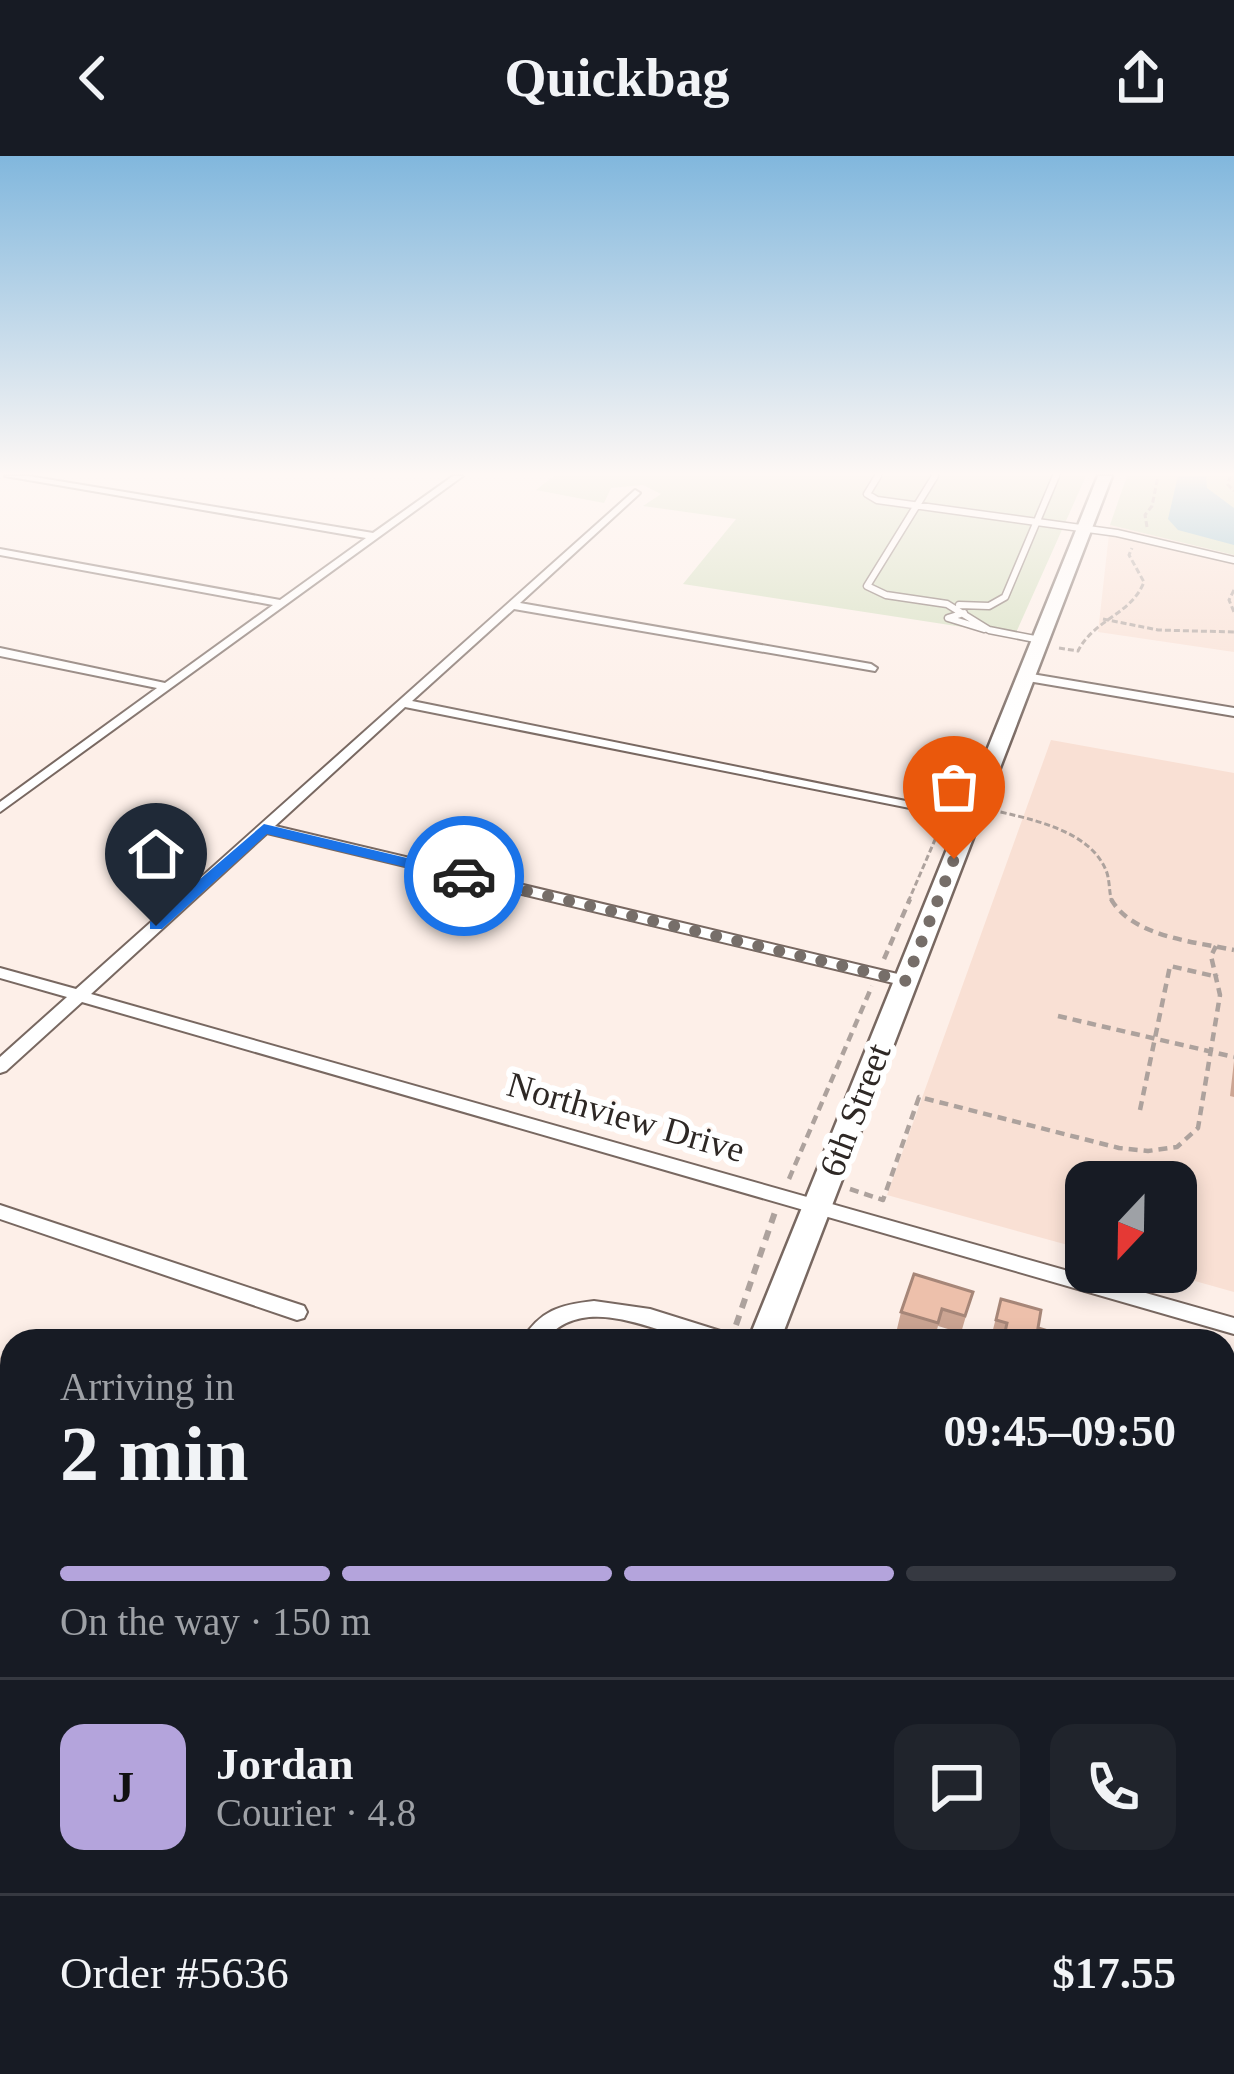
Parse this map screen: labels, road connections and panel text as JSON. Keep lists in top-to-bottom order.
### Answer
{
  "streets": {
    "main road": ["6th Street"],
    "street": ["Northview Drive"]
  },
  "crossings": [
    ["6th Street", "Northview Drive"]
  ],
  "north": "bottom",
  "page": {
    "header": "Quickbag",
    "heading": ["2 min", "Arriving in", "09:45–09:50"],
    "panel": [
      "Jordan",
      "Courier · 4.8",
      "Order #5636",
      "$17.55"
    ],
    "bar": "On the way · 150 m",
    "round": "J"
  }
}
